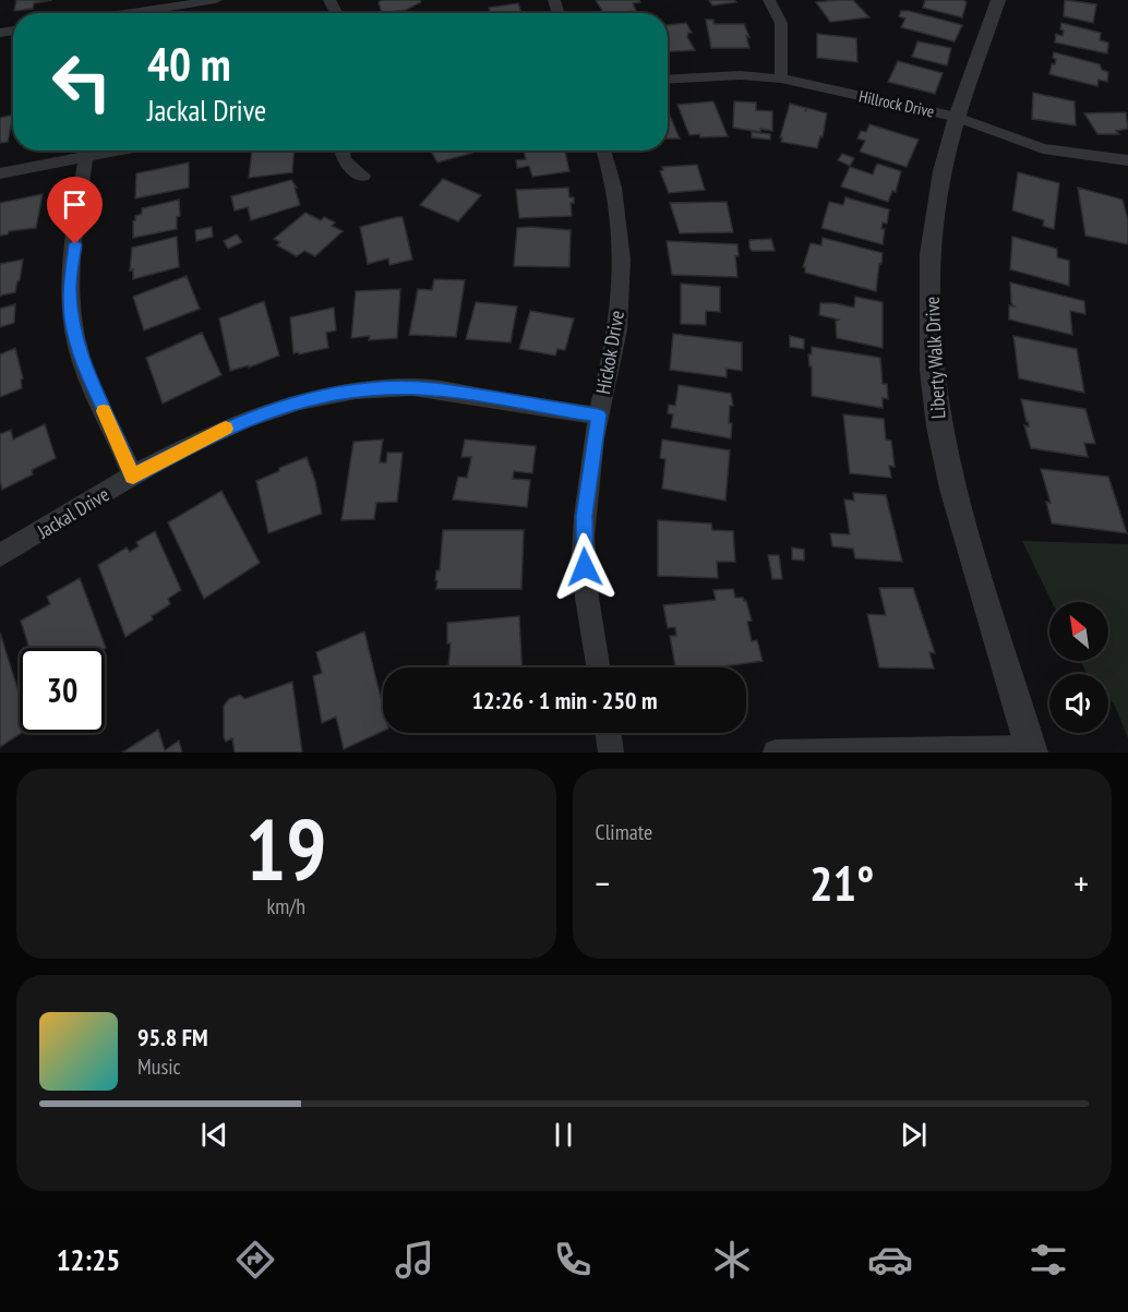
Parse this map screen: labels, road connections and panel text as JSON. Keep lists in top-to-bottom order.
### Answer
{
  "streets": {
    "street": [
      "Hillrock Drive",
      "Hickok Drive",
      "Liberty Walk Drive",
      "Jackal Drive"
    ]
  },
  "crossings": [
    ["Hillrock Drive", "Liberty Walk Drive"],
    ["Hickok Drive", "Jackal Drive"]
  ],
  "north": "top left",
  "page": {
    "turn": ["40 m", "Jackal Drive"],
    "limit": "30",
    "trip": "12:26 · 1 min · 250 m",
    "tile": [
      ["19", "km/h"],
      "Climate"
    ],
    "heat": ["−", "21°", "+"],
    "song": ["95.8 FM", "Music"],
    "tabs": "12:25"
  }
}
